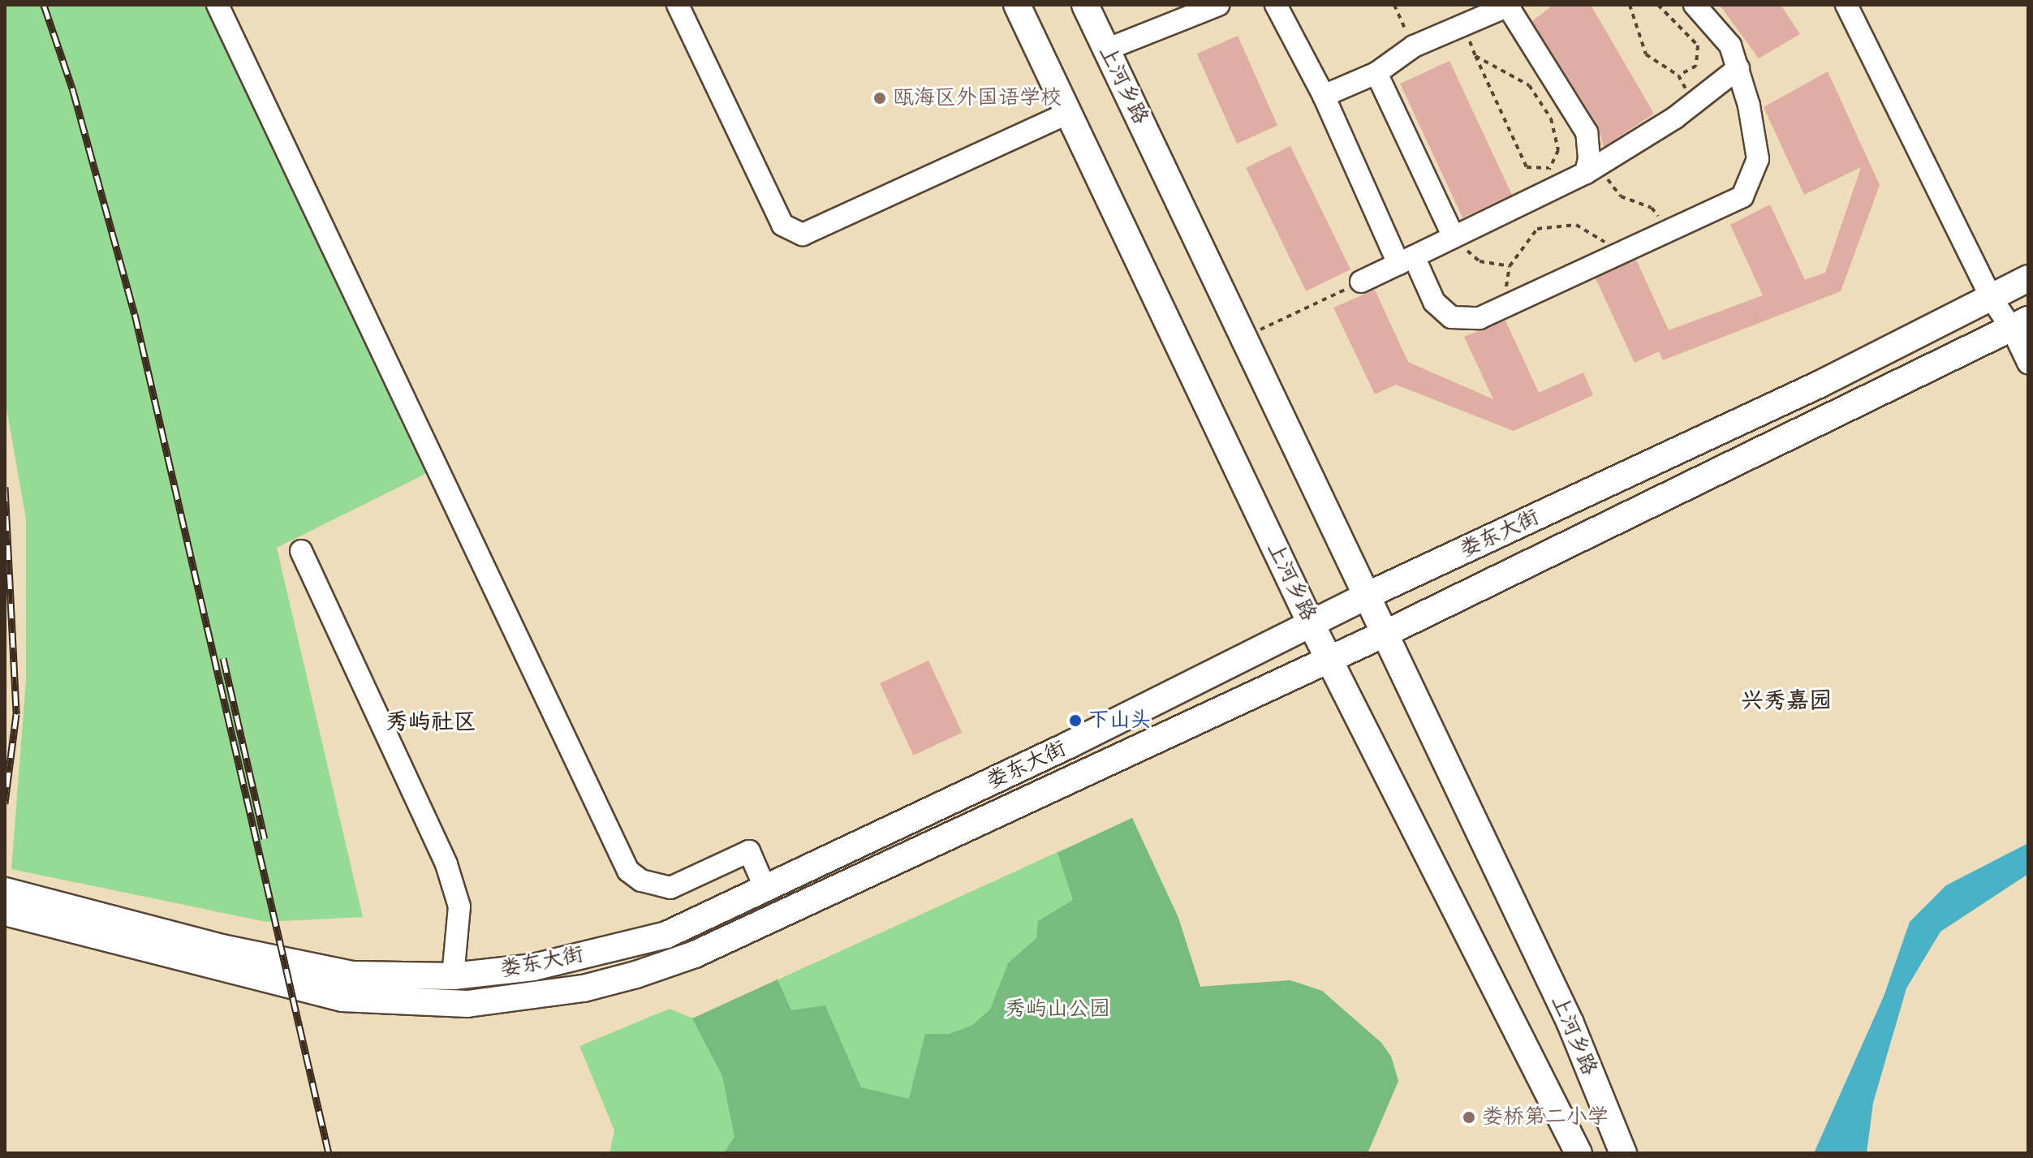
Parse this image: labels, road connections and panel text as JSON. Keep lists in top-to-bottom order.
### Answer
{
  "streets": {
    "main road": ["上河乡路", "娄东大街"]
  },
  "crossings": [
    ["上河乡路", "娄东大街"]
  ],
  "districts": ["兴秀嘉园", "秀屿社区"],
  "parks": ["秀屿山公园"],
  "places": ["瓯海区外国语学校", "下山头", "娄桥第二小学"]
}
